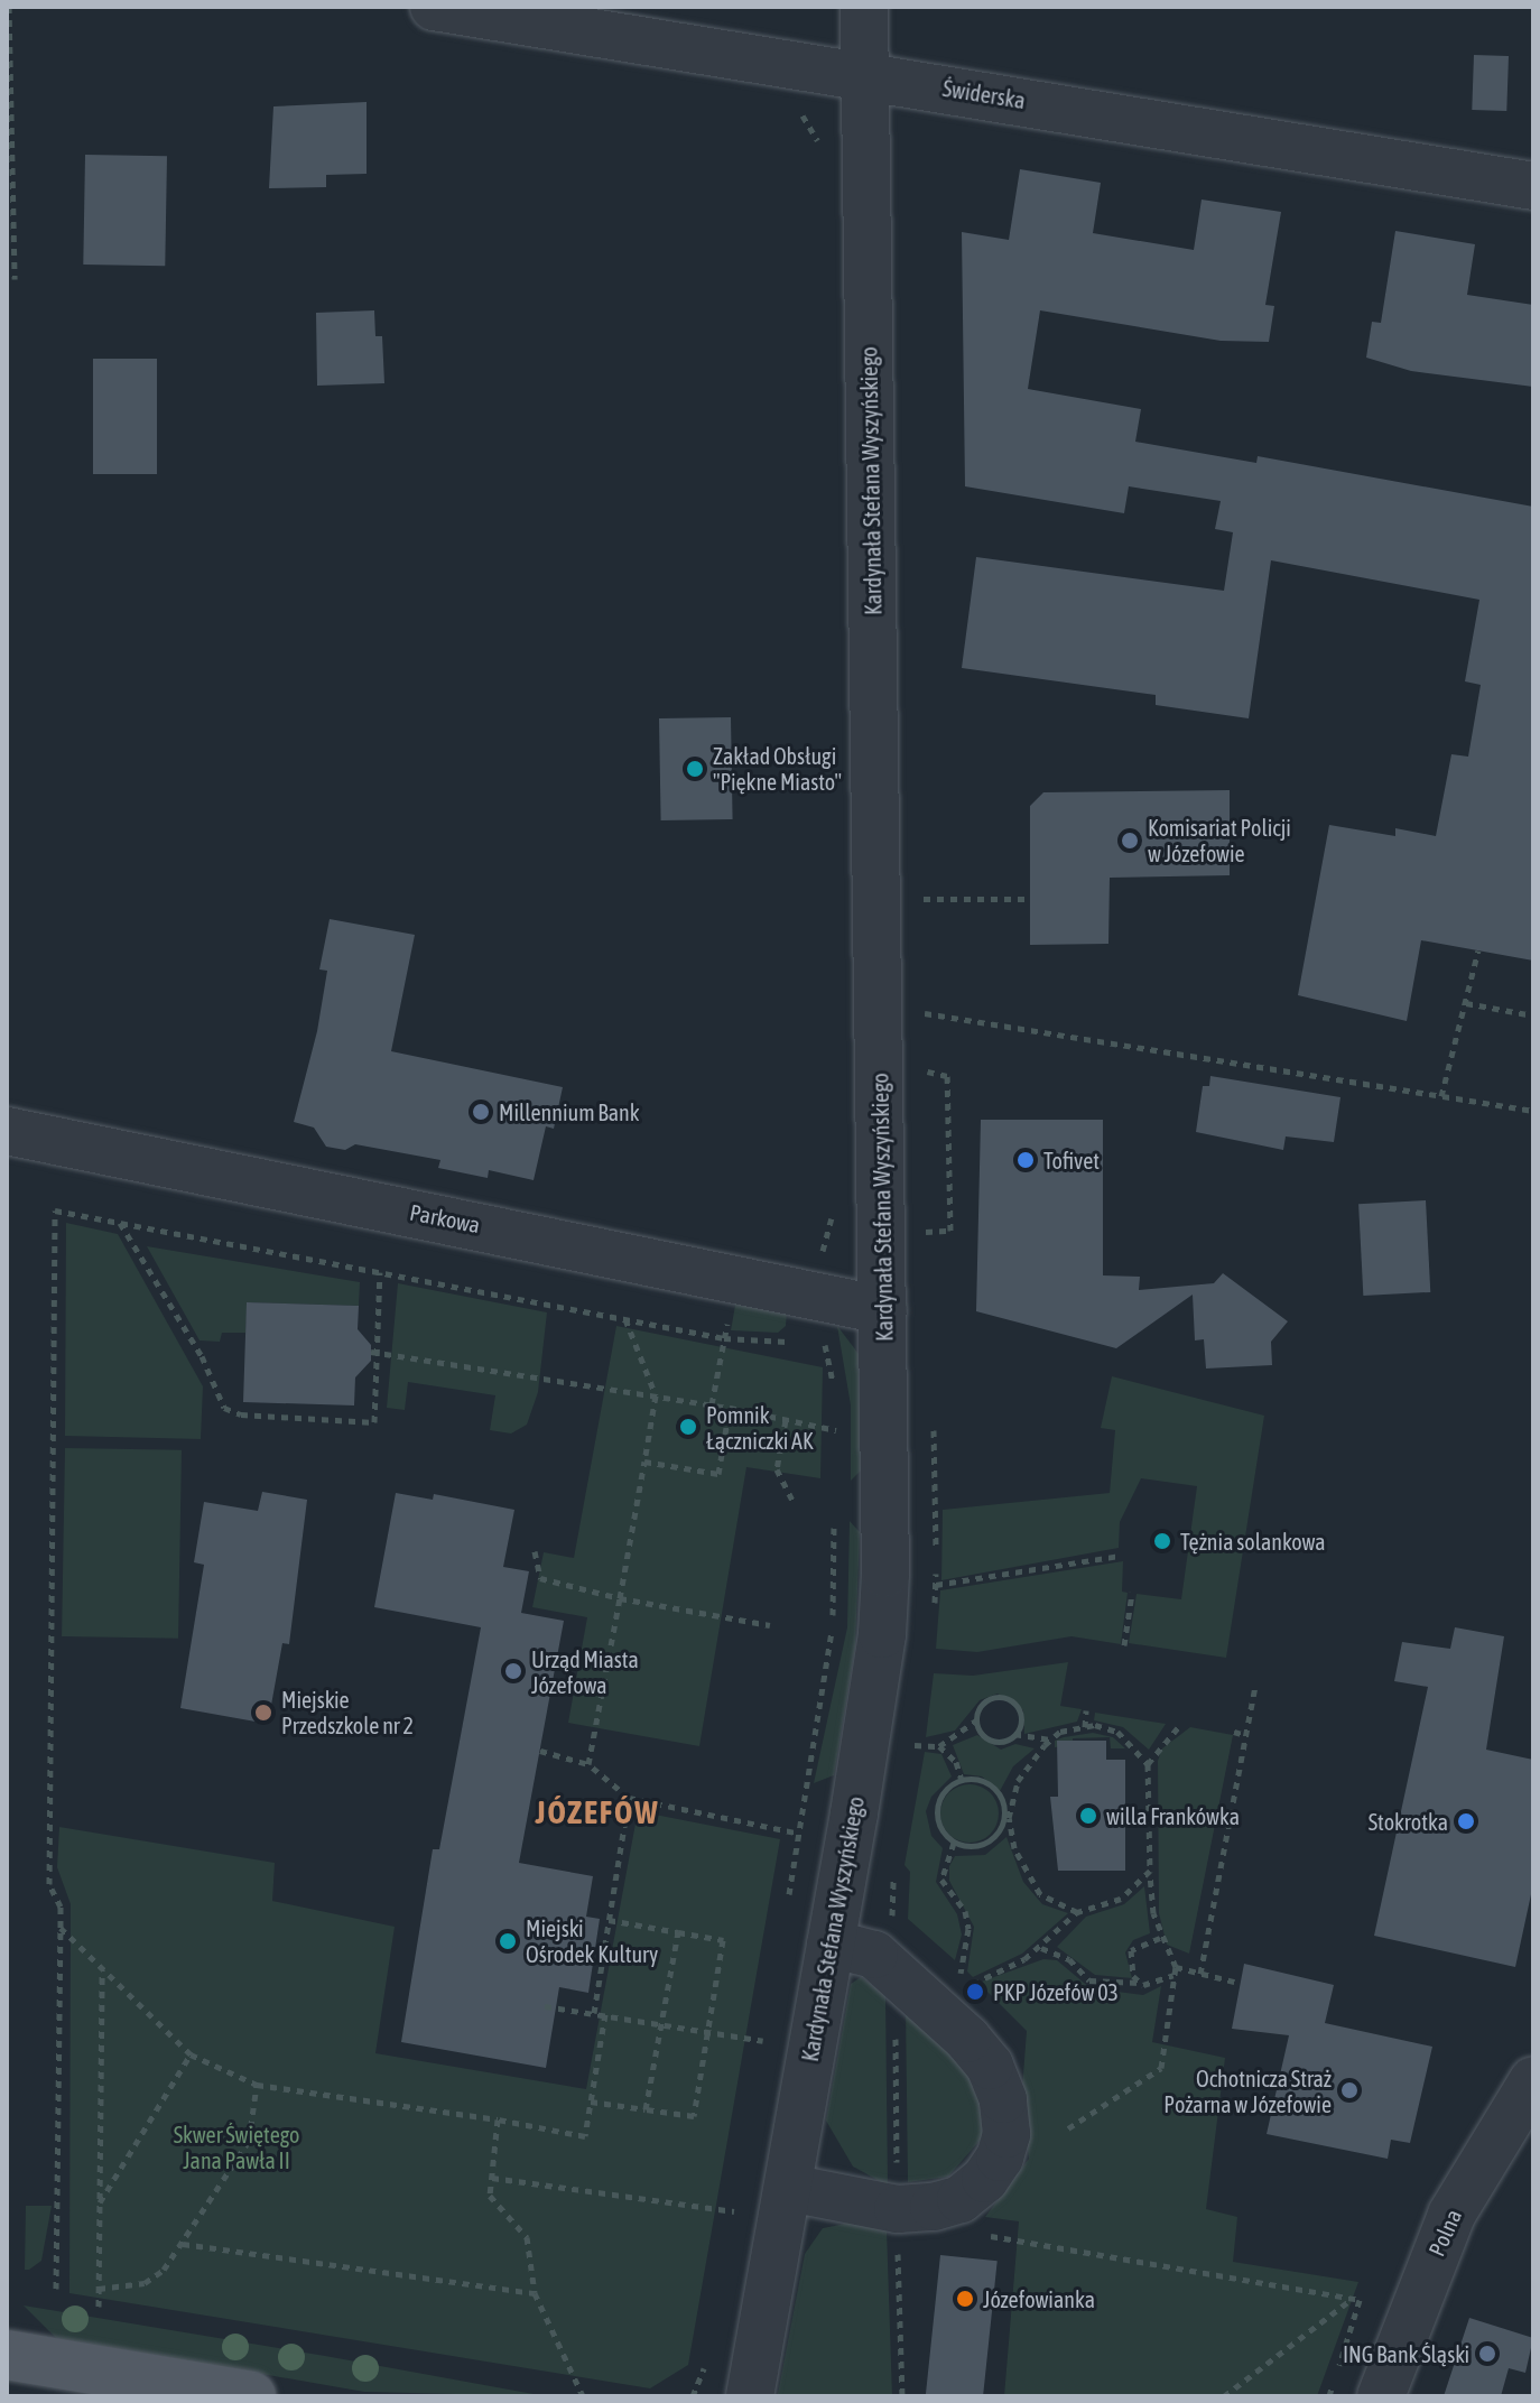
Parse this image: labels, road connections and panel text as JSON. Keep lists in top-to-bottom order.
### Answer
{
  "streets": {
    "street": [
      "Świderska",
      "Kardynała Stefana Wyszyńskiego",
      "Parkowa",
      "Polna"
    ]
  },
  "crossings": [
    ["Świderska", "Kardynała Stefana Wyszyńskiego"],
    ["Kardynała Stefana Wyszyńskiego", "Parkowa"]
  ],
  "districts": ["JÓZEFÓW"],
  "parks": ["Skwer Świętego Jana Pawła II"],
  "places": [
    "Zakład Obsługi \"Piękne Miasto\"",
    "Komisariat Policji w Józefowie",
    "Millennium Bank",
    "Tofivet",
    "Pomnik Łączniczki AK",
    "Tężnia solankowa",
    "Urząd Miasta Józefowa",
    "Miejskie Przedszkole nr 2",
    "willa Frankówka",
    "Stokrotka",
    "Miejski Ośrodek Kultury",
    "PKP Józefów 03",
    "Ochotnicza Straż Pożarna w Józefowie",
    "Józefowianka",
    "ING Bank Śląski"
  ]
}
